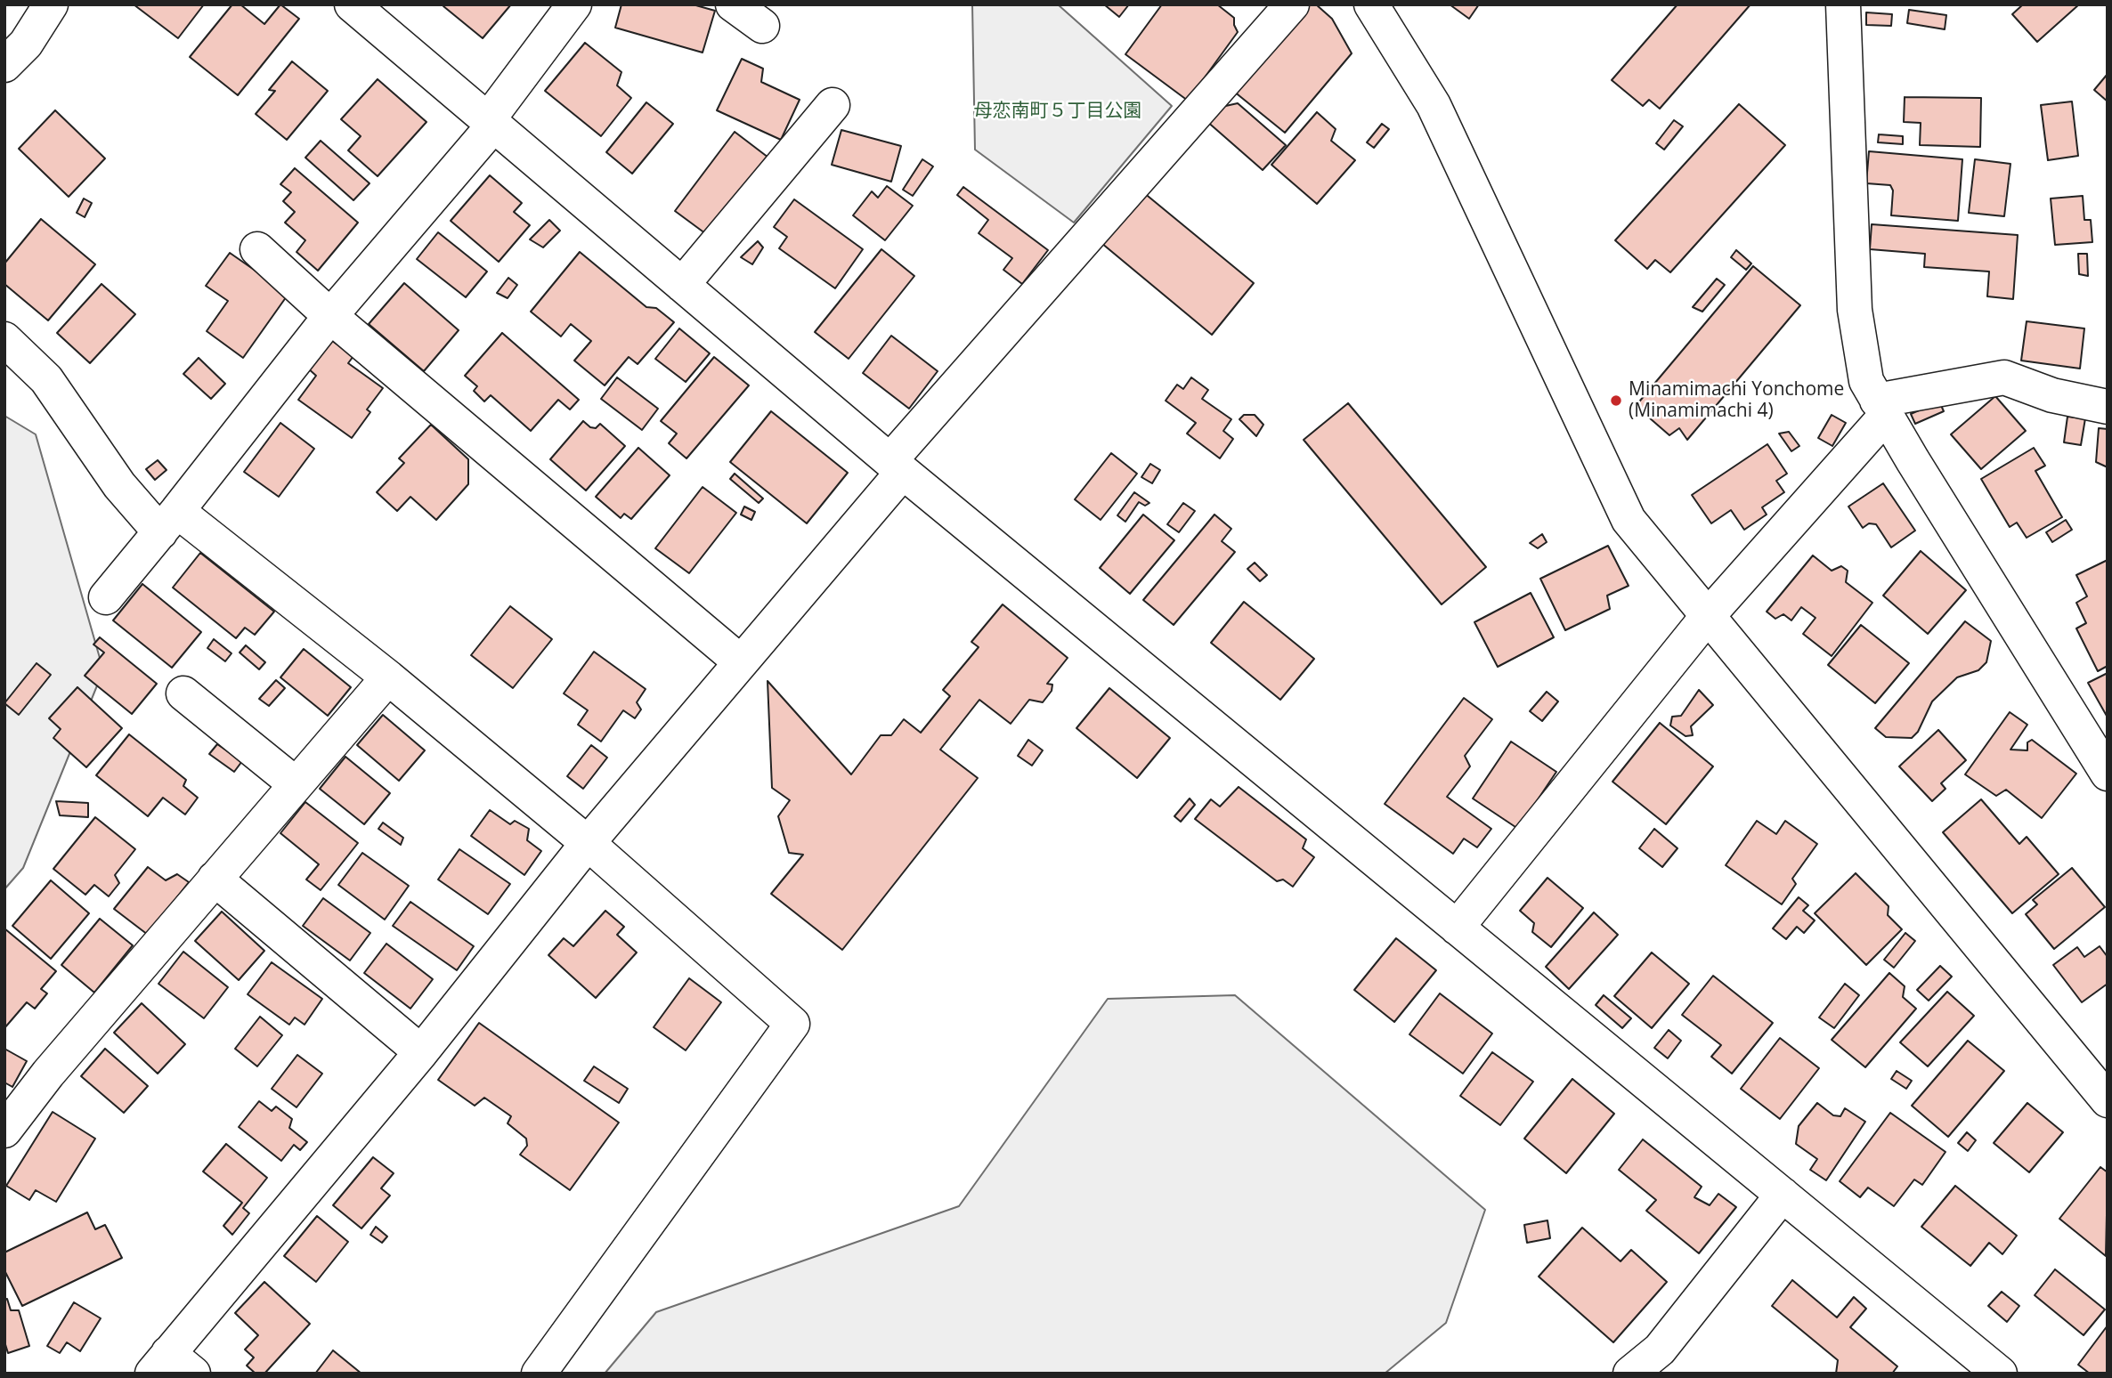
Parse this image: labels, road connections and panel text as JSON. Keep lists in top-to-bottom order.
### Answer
{
  "parks": ["母恋南町５丁目公園"],
  "places": ["Minamimachi Yonchome (Minamimachi 4)"]
}
